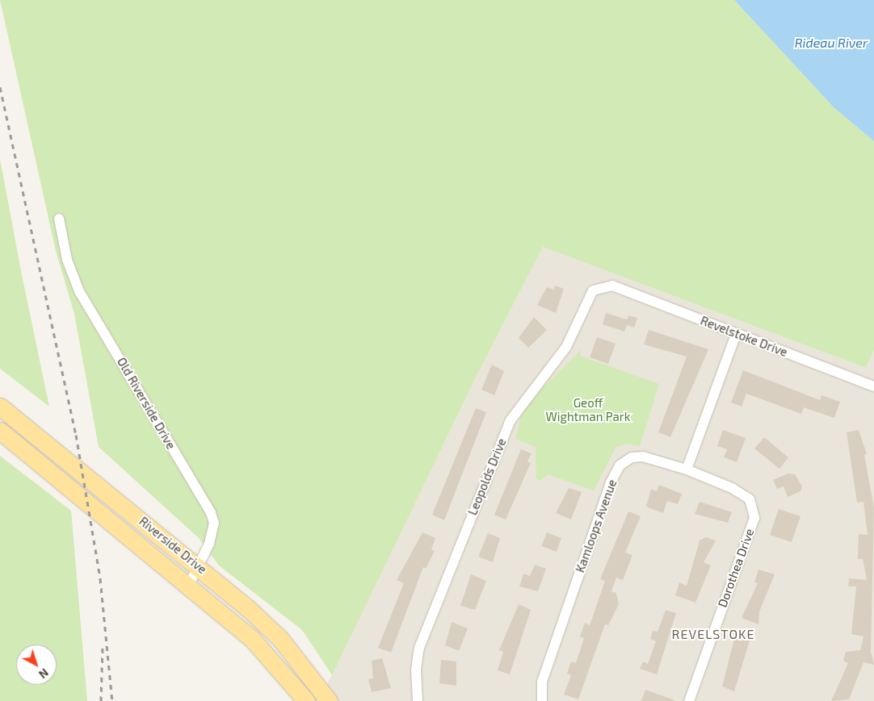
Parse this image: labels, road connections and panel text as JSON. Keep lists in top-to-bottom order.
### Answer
{
  "streets": {
    "main road": ["Riverside Drive"],
    "street": [
      "Revelstoke Drive",
      "Old Riverside Drive",
      "Leopolds Drive",
      "Kamloops Avenue",
      "Dorothea Drive"
    ]
  },
  "crossings": [
    ["Revelstoke Drive", "Leopolds Drive"],
    ["Old Riverside Drive", "Riverside Drive"],
    ["Kamloops Avenue", "Dorothea Drive"]
  ],
  "districts": ["REVELSTOKE"],
  "water": ["Rideau River"],
  "parks": ["Geoff Wightman Park"],
  "north": "bottom right"
}
